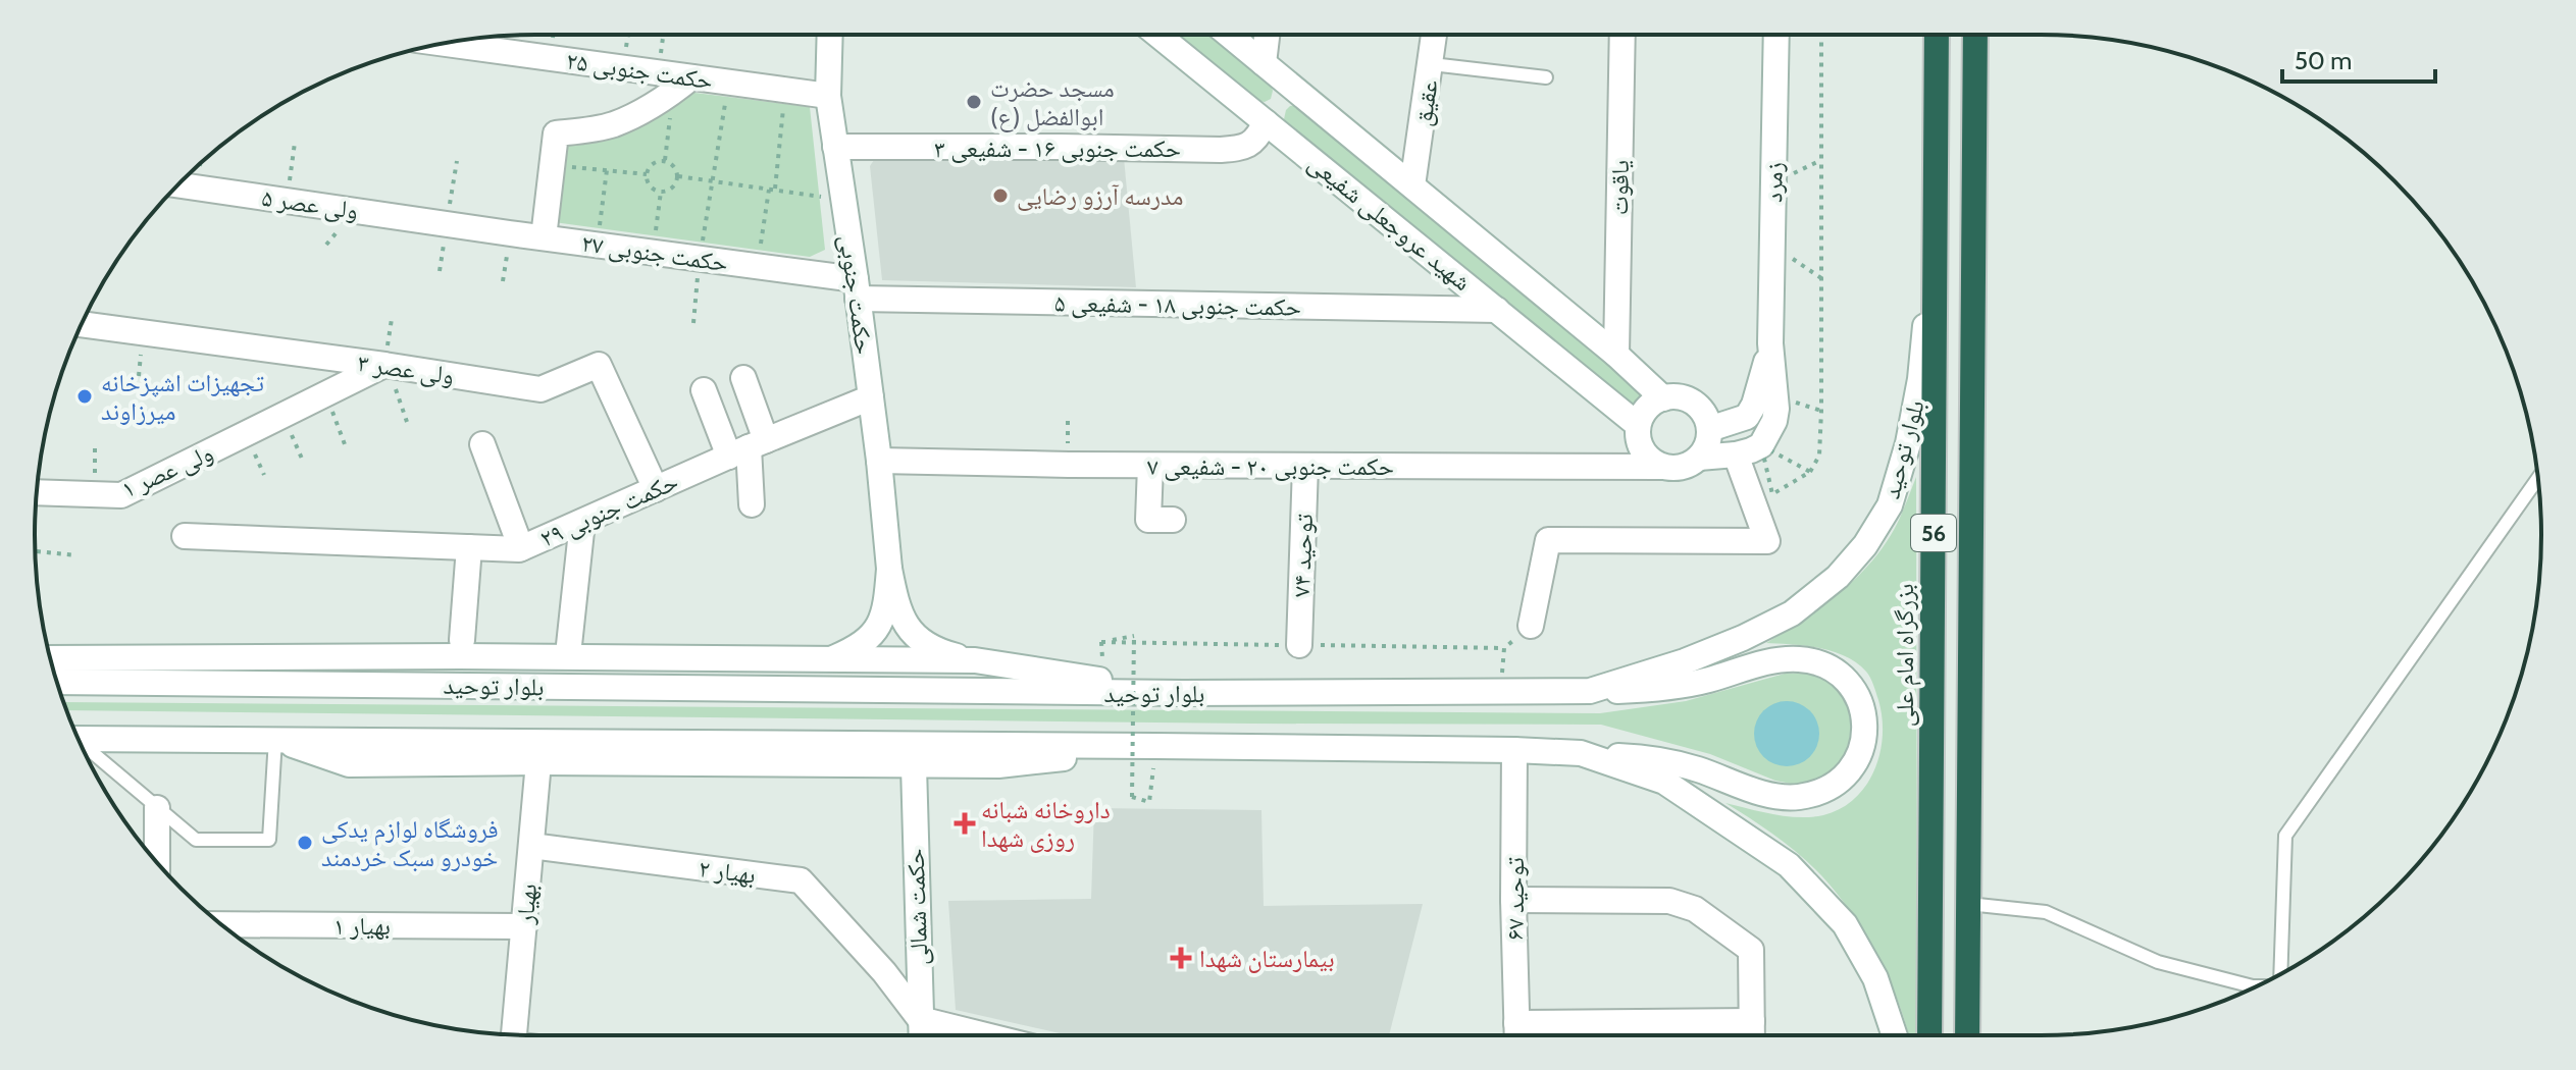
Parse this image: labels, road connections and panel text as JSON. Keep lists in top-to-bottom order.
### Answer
{
  "streets": {
    "highway": ["56", "بزرگراه امام علی"],
    "street": [
      "حکمت جنوبی ۲۵",
      "عقیق",
      "حکمت جنوبی ۱۶ - شفیعی ۳",
      "زمرد",
      "یاقوت",
      "ولی عصر ۵",
      "شهید عروجعلی شفیعی",
      "حکمت جنوبی ۲۷",
      "حکمت جنوبی",
      "حکمت جنوبی ۱۸ - شفیعی ۵",
      "ولی عصر ۳",
      "بلوار توحید",
      "حکمت جنوبی ۲۰ - شفیعی ۷",
      "ولی عصر ۱",
      "حکمت جنوبی ۲۹",
      "توحید ۷۴",
      "بهیار ۲",
      "توحید ۶۷",
      "بهیار",
      "حکمت شمالی",
      "بهیار ۱"
    ]
  },
  "crossings": [
    ["حکمت جنوبی ۲۵", "حکمت جنوبی"],
    ["عقیق", "شهید عروجعلی شفیعی"],
    ["حکمت جنوبی ۱۶ - شفیعی ۳", "شهید عروجعلی شفیعی"],
    ["حکمت جنوبی ۱۶ - شفیعی ۳", "حکمت جنوبی"],
    ["زمرد", "شهید عروجعلی شفیعی"],
    ["زمرد", "حکمت جنوبی ۲۰ - شفیعی ۷"],
    ["یاقوت", "شهید عروجعلی شفیعی"],
    ["ولی عصر ۵", "حکمت جنوبی ۲۷"],
    ["شهید عروجعلی شفیعی", "حکمت جنوبی ۱۸ - شفیعی ۵"],
    ["شهید عروجعلی شفیعی", "حکمت جنوبی ۲۰ - شفیعی ۷"],
    ["حکمت جنوبی ۲۷", "حکمت جنوبی"],
    ["حکمت جنوبی ۲۷", "حکمت جنوبی ۱۸ - شفیعی ۵"],
    ["حکمت جنوبی", "حکمت جنوبی ۱۸ - شفیعی ۵"],
    ["حکمت جنوبی", "حکمت جنوبی ۲۰ - شفیعی ۷"],
    ["حکمت جنوبی", "حکمت جنوبی ۲۹"],
    ["ولی عصر ۳", "ولی عصر ۱"],
    ["ولی عصر ۳", "حکمت جنوبی ۲۹"],
    ["بلوار توحید", "بزرگراه امام علی"],
    ["حکمت جنوبی ۲۰ - شفیعی ۷", "توحید ۷۴"],
    ["بهیار ۲", "بهیار"],
    ["بهیار ۲", "حکمت شمالی"],
    ["بهیار", "بهیار ۱"]
  ],
  "places": {
    "other": [
      "مسجد حضرت ابوالفضل (ع)",
      "مدرسه آرزو رضایی",
      "تجهیزات اشپزخانه میرزاوند",
      "فروشگاه لوازم یدکی خودرو سبک خردمند"
    ],
    "health": ["داروخانه شبانه روزی شهدا", "بیمارستان شهدا"]
  },
  "scale_bar": "50 m"
}
